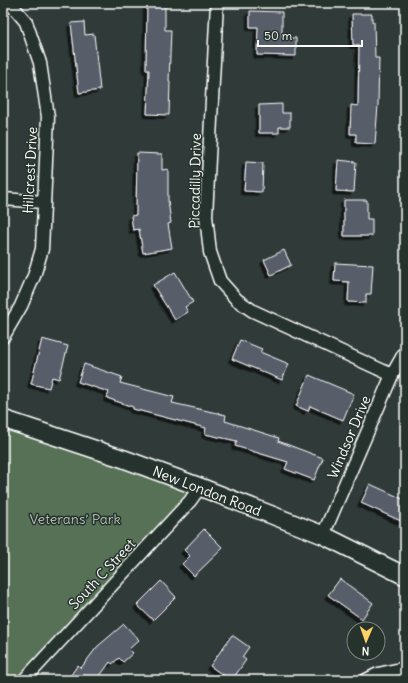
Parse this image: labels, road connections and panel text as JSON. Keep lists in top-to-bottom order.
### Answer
{
  "streets": {
    "street": [
      "Hillcrest Drive",
      "Piccadilly Drive",
      "Windsor Drive",
      "New London Road",
      "South C Street"
    ]
  },
  "crossings": [
    ["Piccadilly Drive", "Windsor Drive"],
    ["Windsor Drive", "New London Road"],
    ["New London Road", "South C Street"]
  ],
  "parks": ["Veterans’ Park"],
  "scale_bar": "50 m",
  "north": "bottom"
}
